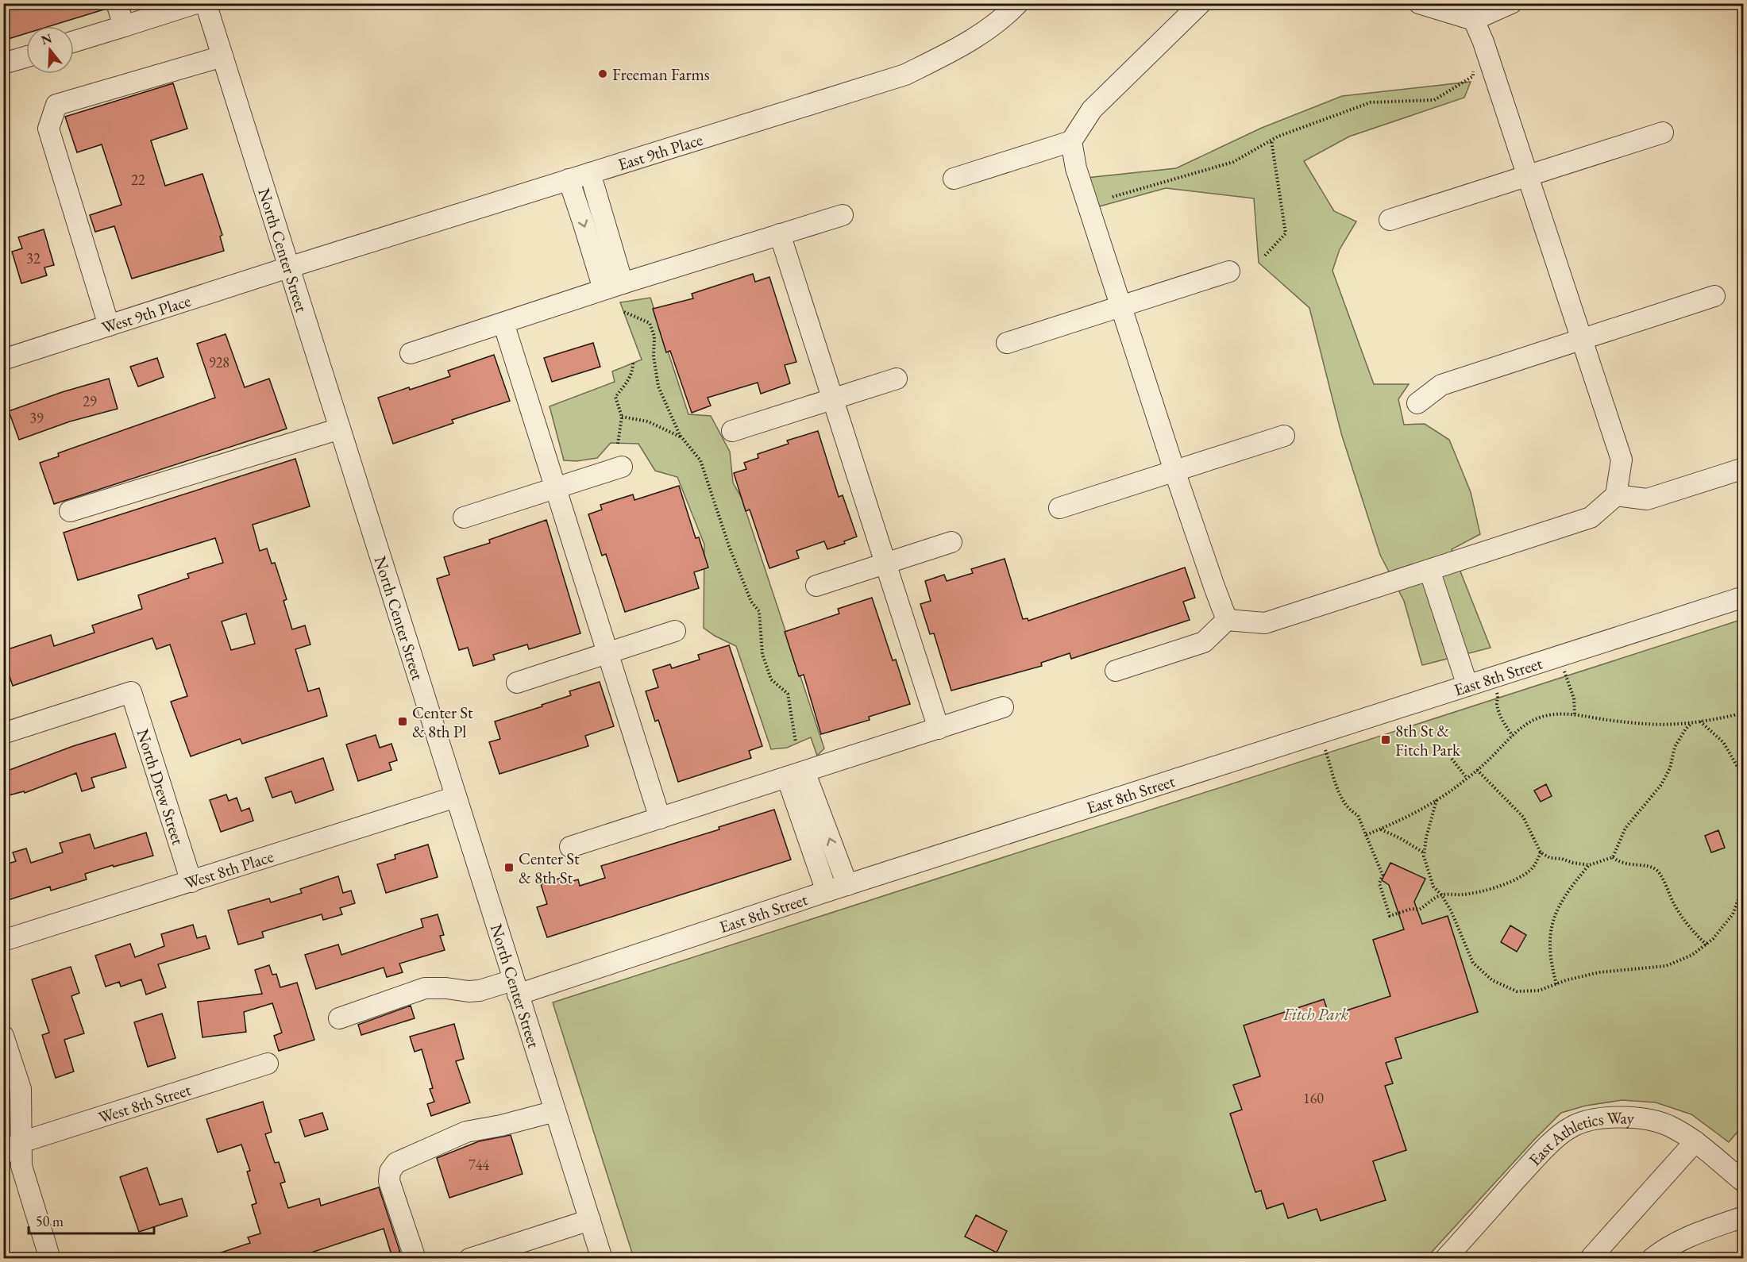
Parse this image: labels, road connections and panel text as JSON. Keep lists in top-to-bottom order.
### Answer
{
  "streets": {
    "street": [
      "East 9th Place",
      "North Center Street",
      "West 9th Place",
      "East 8th Street",
      "North Drew Street",
      "West 8th Place",
      "West 8th Street",
      "East Athletics Way"
    ]
  },
  "crossings": [
    ["East 9th Place", "North Center Street"],
    ["East 9th Place", "West 9th Place"],
    ["North Center Street", "West 9th Place"],
    ["North Center Street", "East 8th Street"],
    ["North Center Street", "West 8th Place"],
    ["North Drew Street", "West 8th Place"]
  ],
  "parks": ["Fitch Park"],
  "places": {
    "other": ["Freeman Farms"],
    "transit": ["Center St & 8th Pl", "8th St & Fitch Park", "Center St & 8th St"]
  },
  "house_numbers": [
    "22",
    "32",
    "928",
    "29",
    "39",
    "160",
    "744"
  ],
  "scale_bar": "50 m",
  "north": "top"
}
